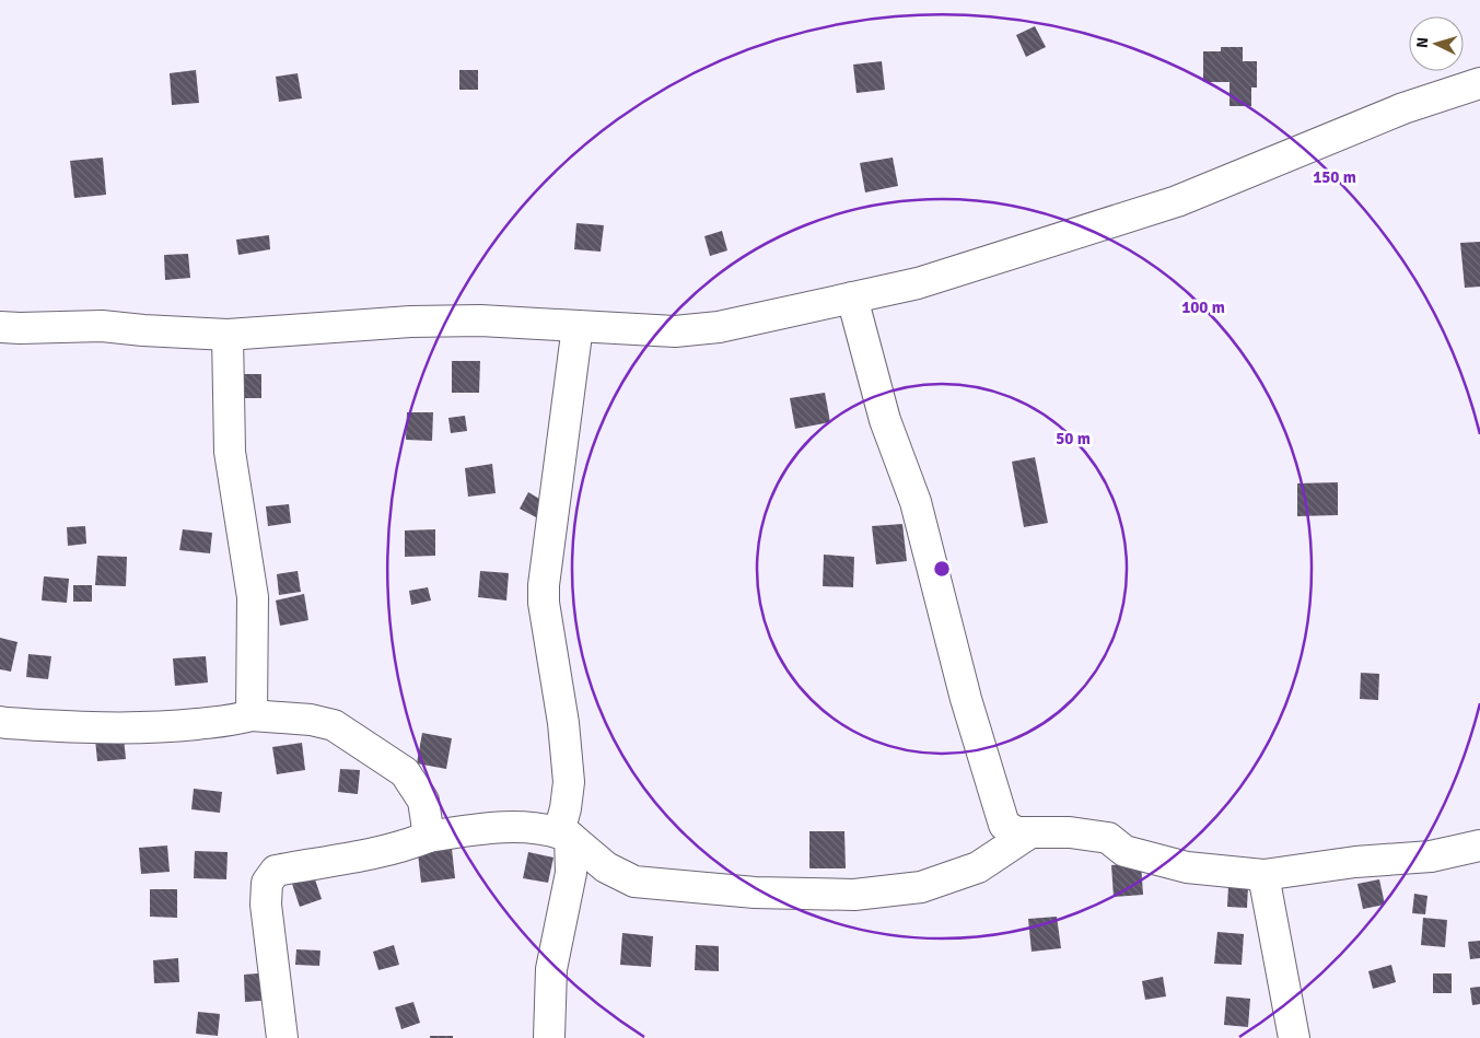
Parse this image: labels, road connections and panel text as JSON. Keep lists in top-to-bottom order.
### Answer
{
  "north": "left",
  "rings": ["150 m", "100 m", "50 m"]
}
